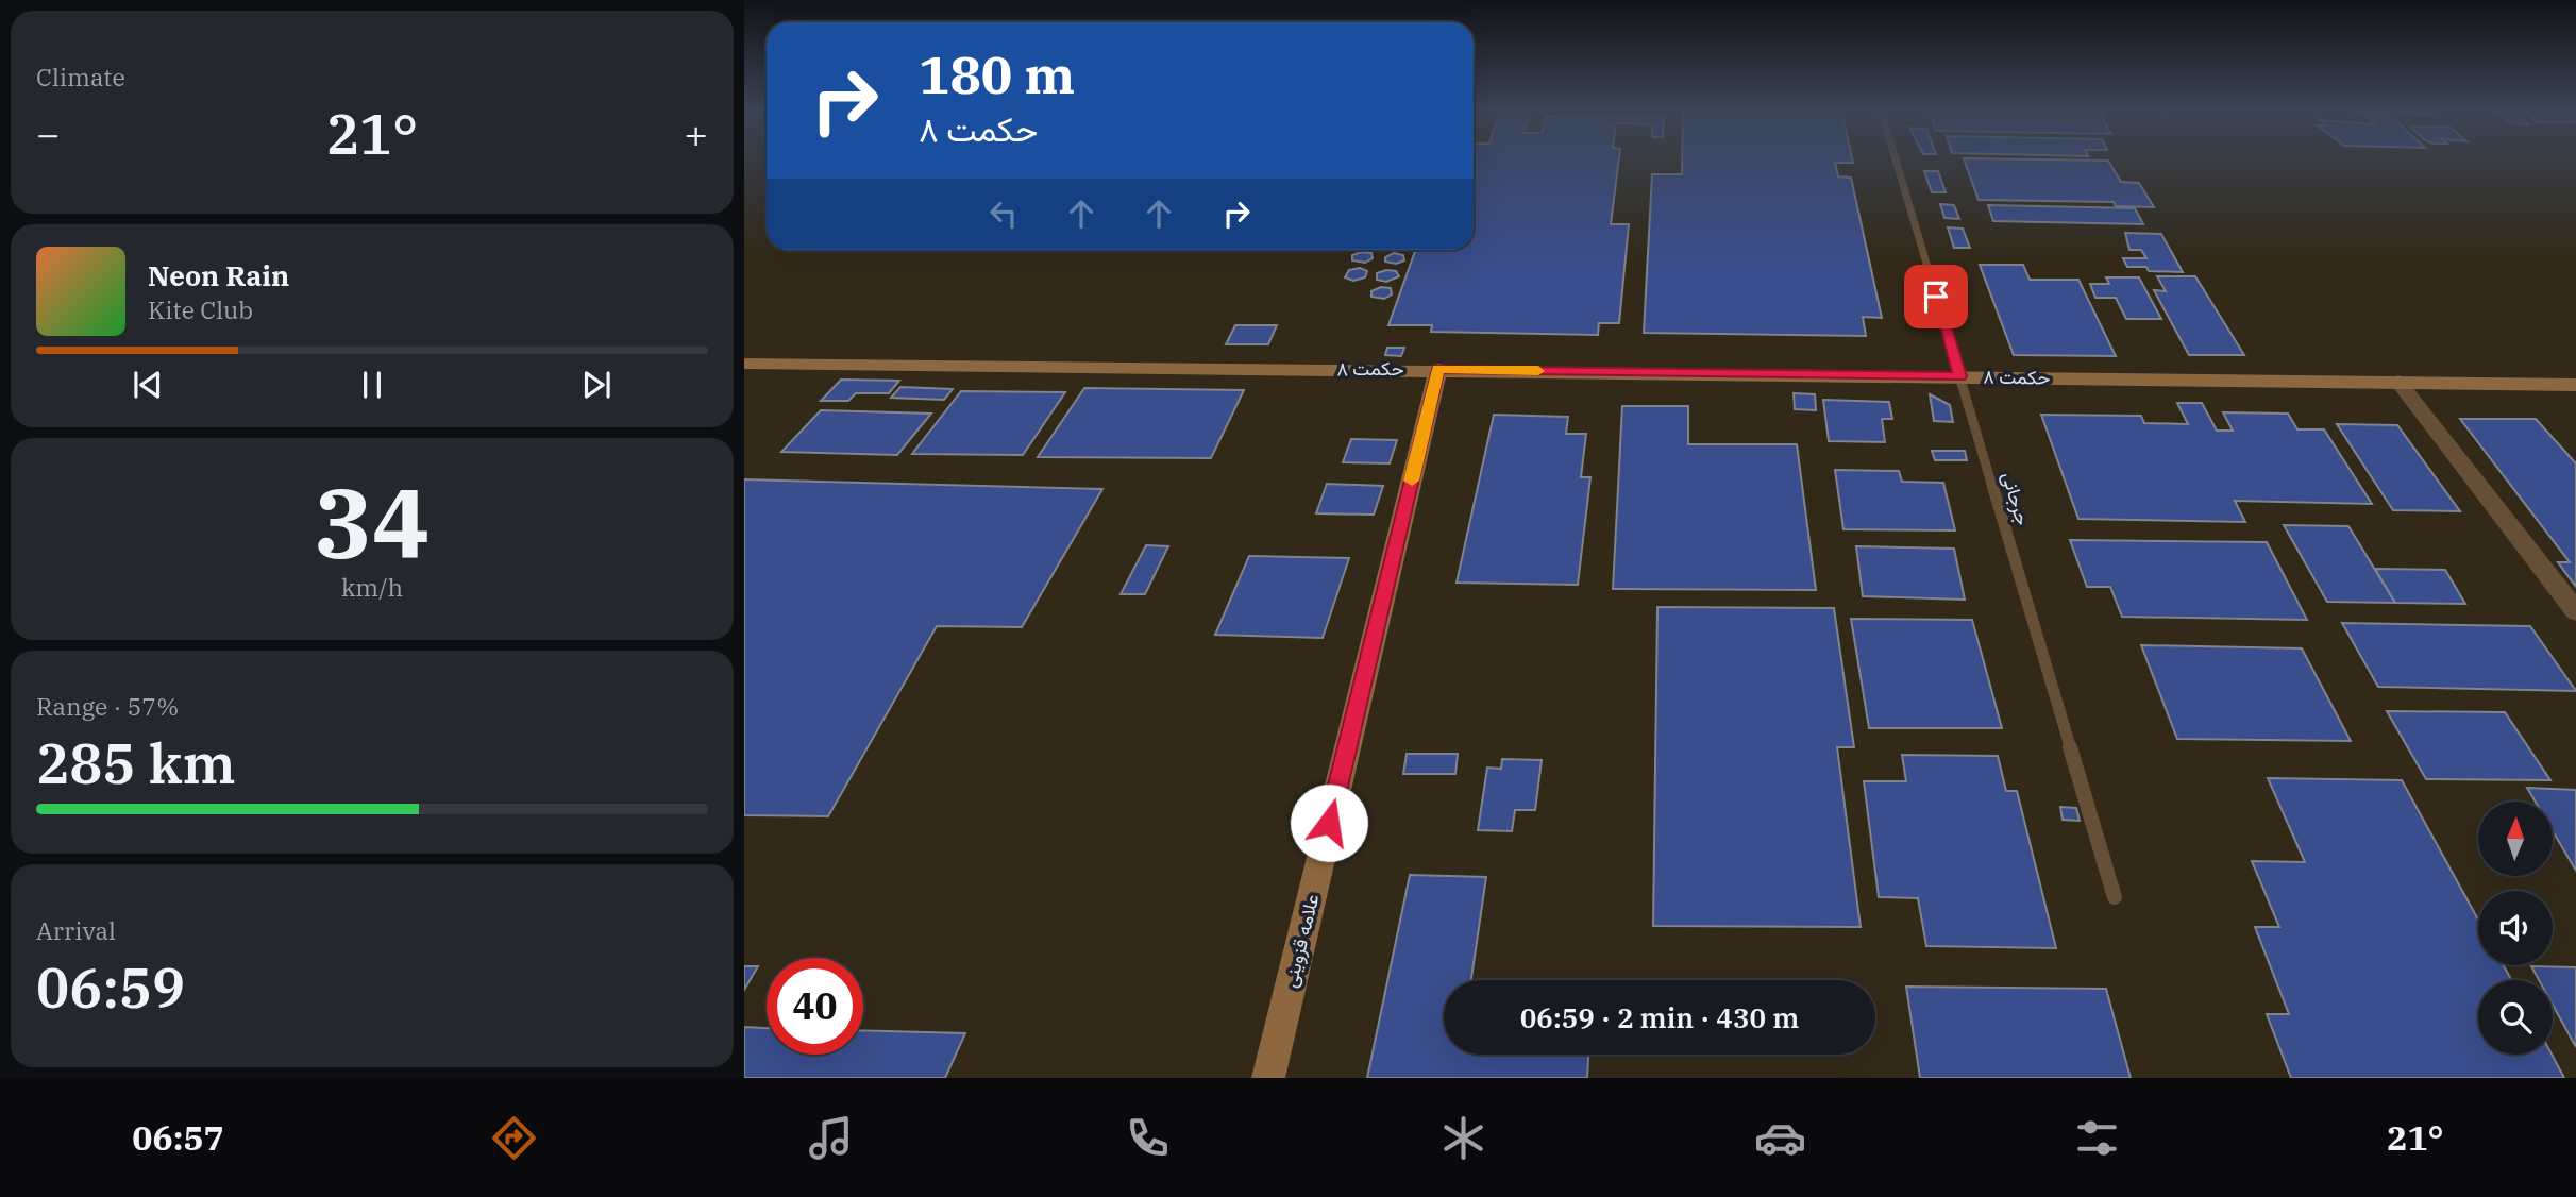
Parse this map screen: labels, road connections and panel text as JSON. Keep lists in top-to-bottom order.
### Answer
{
  "streets": {
    "street": ["حکمت ۸", "علامه قزوینی"],
    "lane": ["جرجانی"]
  },
  "crossings": [
    ["حکمت ۸", "جرجانی"],
    ["حکمت ۸", "علامه قزوینی"]
  ],
  "north": "top",
  "page": {
    "tile": [
      "Climate",
      ["34", "km/h"],
      ["Range · 57%", "285 km"],
      ["Arrival", "06:59"]
    ],
    "turn": ["180 m", "حکمت ۸"],
    "heat": ["−", "21°", "+"],
    "song": ["Neon Rain", "Kite Club"],
    "limit": "40",
    "trip": "06:59 · 2 min · 430 m",
    "tabs": ["06:57", "21°"]
  }
}
